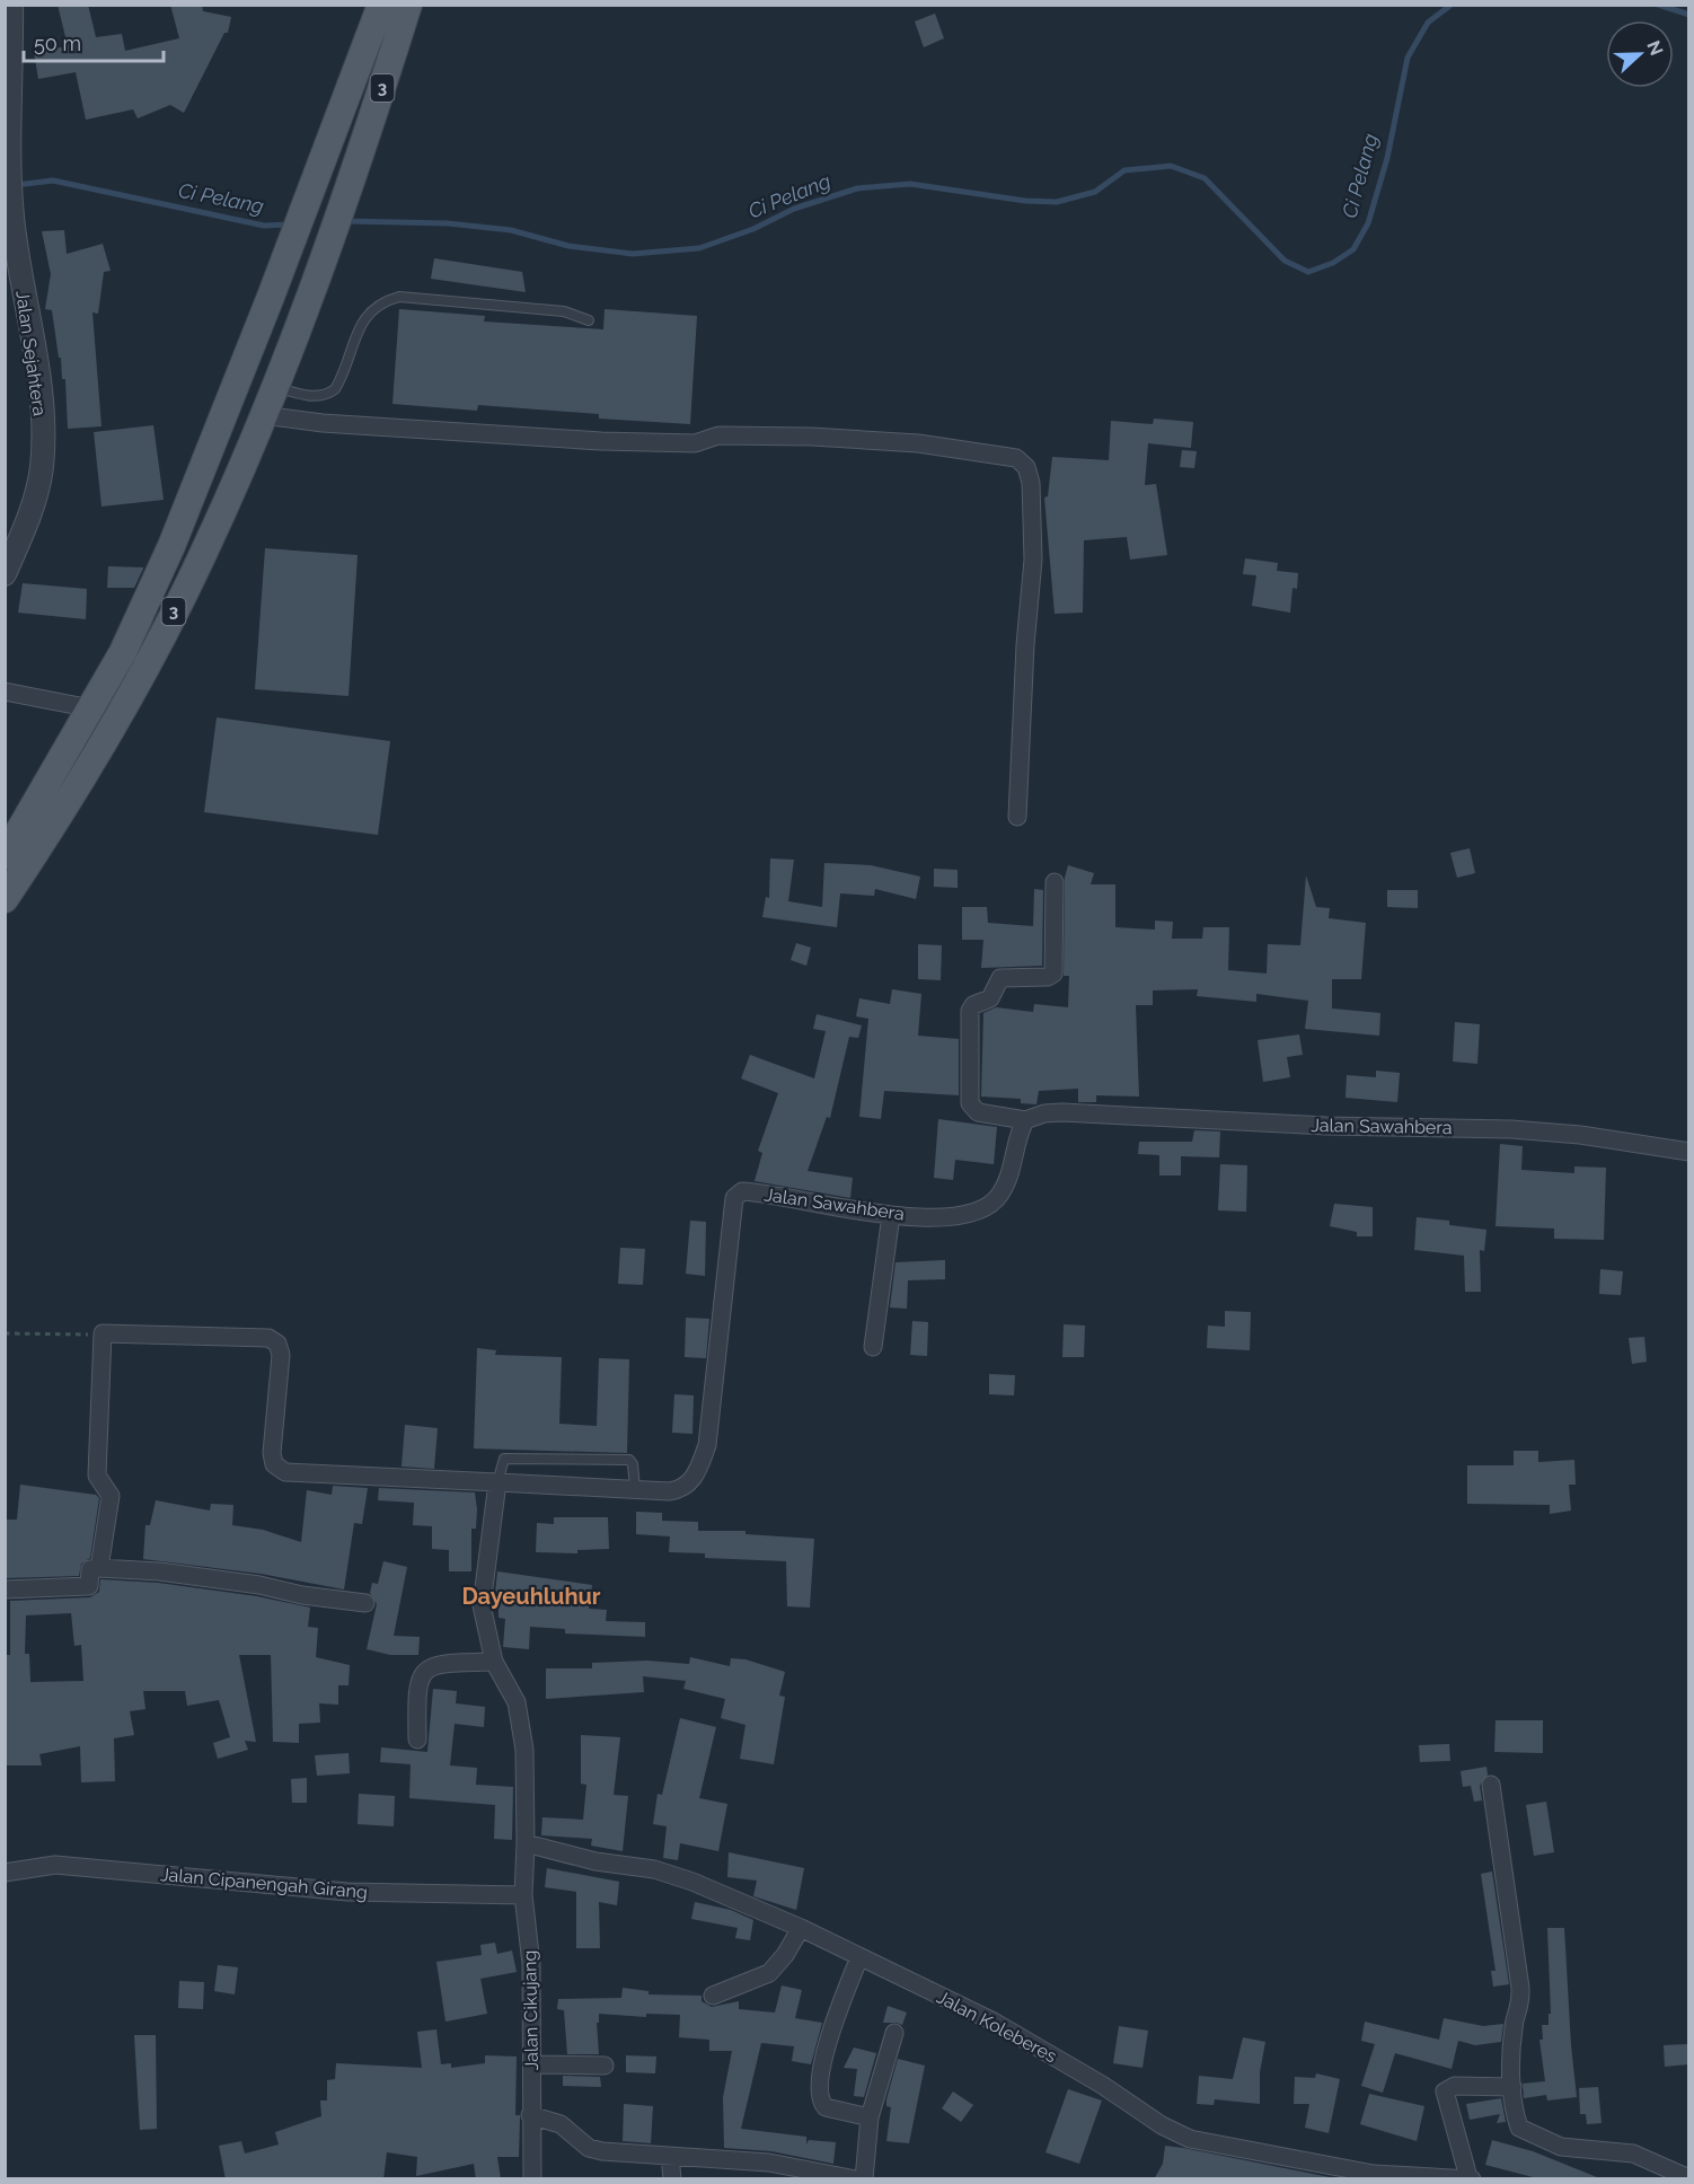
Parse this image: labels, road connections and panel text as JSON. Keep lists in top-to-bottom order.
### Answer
{
  "streets": {
    "main road": ["3"],
    "street": [
      "Jalan Sejahtera",
      "Jalan Sawahbera",
      "Jalan Cipanengah Girang",
      "Jalan Cikujang",
      "Jalan Koleberes"
    ]
  },
  "crossings": [
    ["Jalan Cipanengah Girang", "Jalan Cikujang"],
    ["Jalan Cikujang", "Jalan Koleberes"]
  ],
  "districts": ["Dayeuhluhur"],
  "water": ["Ci Pelang"],
  "scale_bar": "50 m",
  "north": "right"
}
